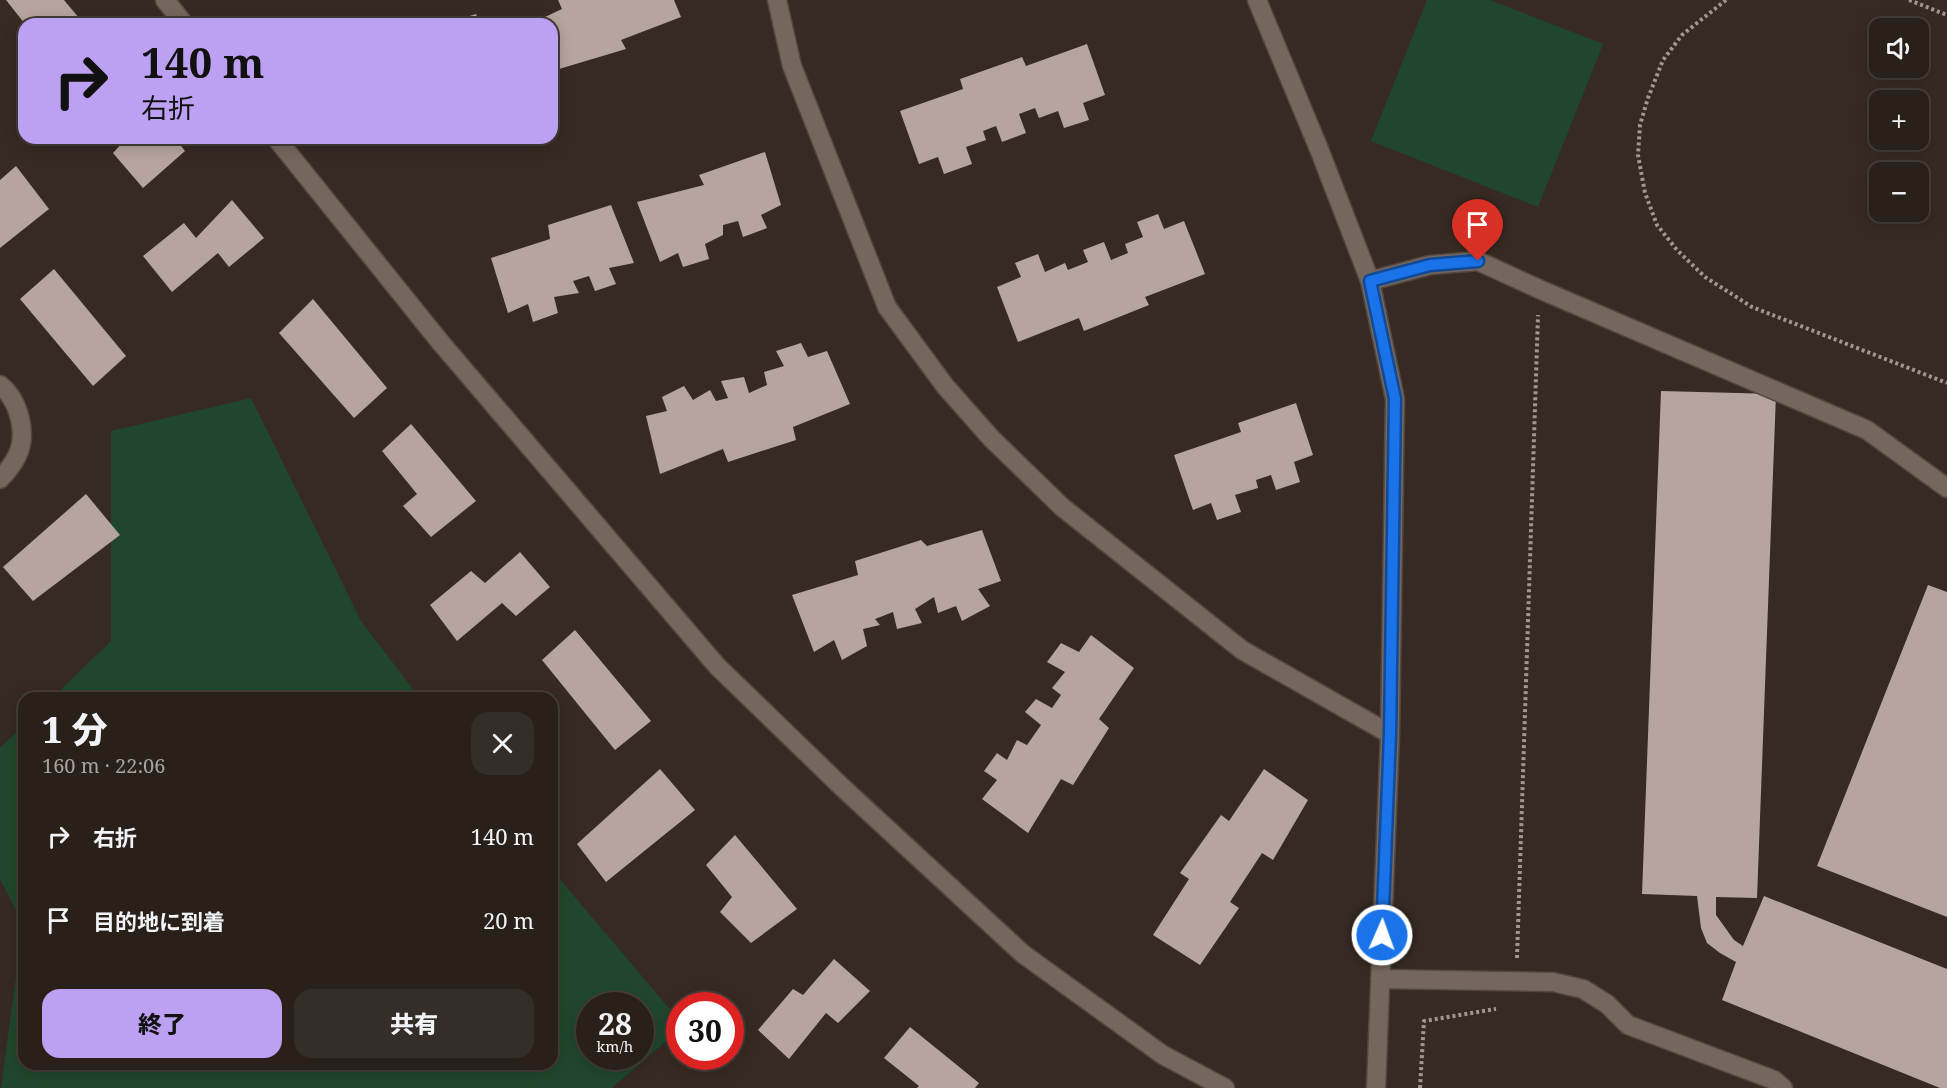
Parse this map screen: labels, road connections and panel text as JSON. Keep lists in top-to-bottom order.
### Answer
{
  "page": {
    "map_buttons": ["+", "−"],
    "turn": ["140 m", "右折"],
    "heading": ["1 分", "160 m · 22:06"],
    "list": [
      {
        "name": "右折",
        "value": "140 m"
      },
      {
        "name": "目的地に到着",
        "value": "20 m"
      }
    ],
    "buttons": ["終了", "共有"],
    "speed": "28 km/h",
    "limit": "30"
  }
}
